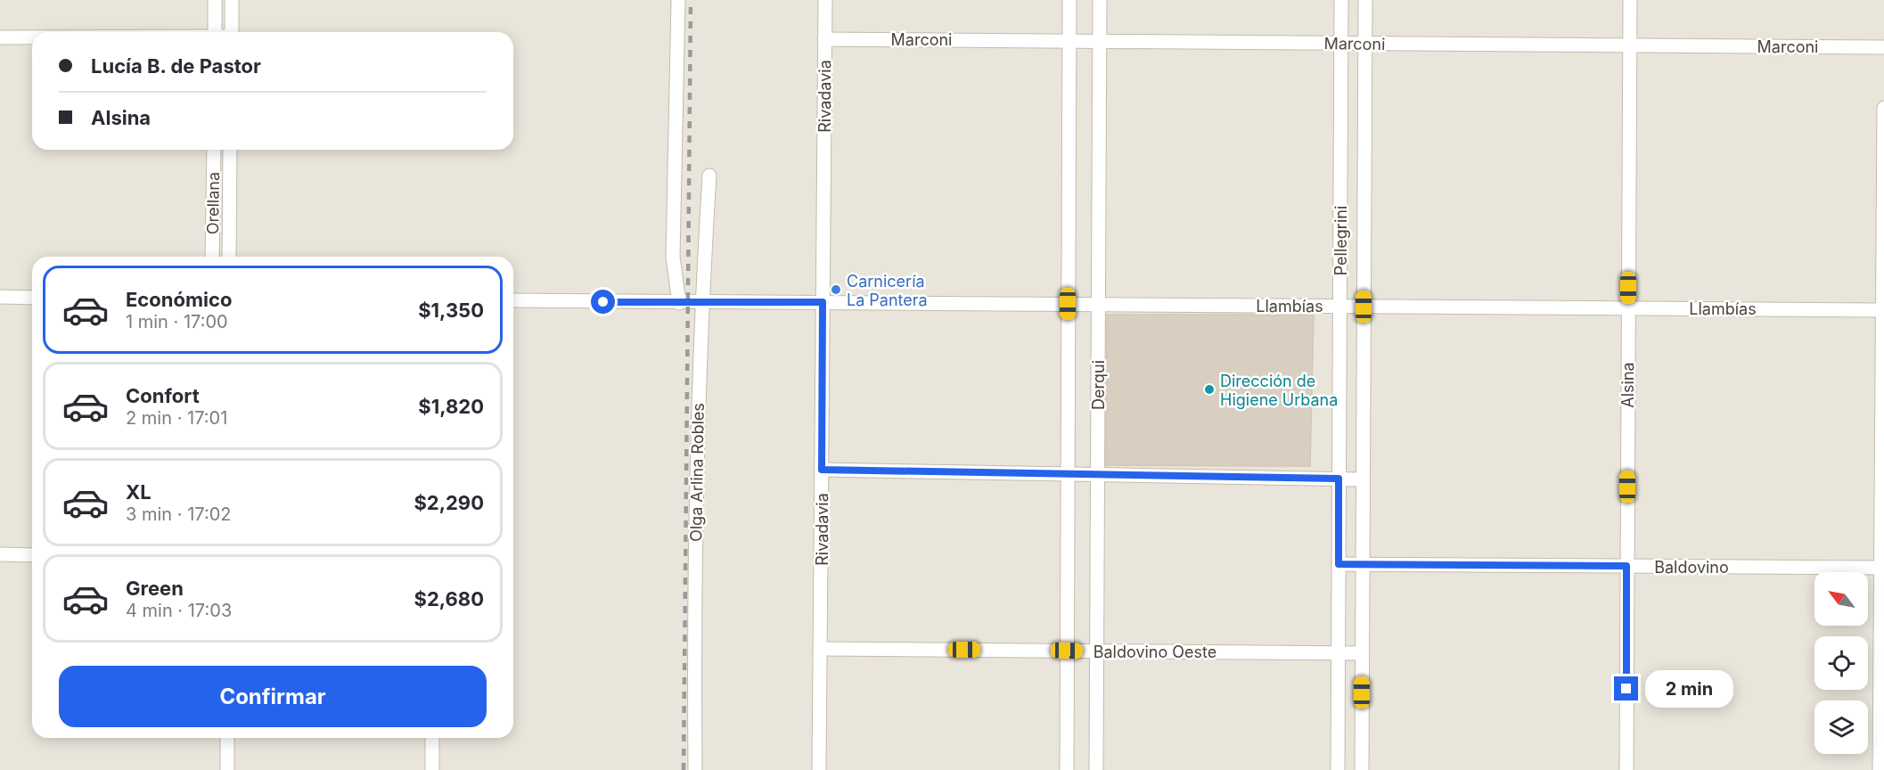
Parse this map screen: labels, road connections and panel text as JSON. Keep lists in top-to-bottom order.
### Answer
{
  "streets": {
    "street": [
      "Marconi",
      "Rivadavia",
      "Orellana",
      "Pellegrini",
      "Llambías",
      "Derqui",
      "Alsina",
      "Olga Arlina Robles",
      "Baldovino",
      "Baldovino Oeste"
    ]
  },
  "crossings": [
    ["Marconi", "Rivadavia"],
    ["Marconi", "Pellegrini"],
    ["Marconi", "Derqui"],
    ["Marconi", "Alsina"],
    ["Rivadavia", "Llambías"],
    ["Rivadavia", "Baldovino Oeste"],
    ["Pellegrini", "Llambías"],
    ["Pellegrini", "Baldovino"],
    ["Pellegrini", "Baldovino Oeste"],
    ["Llambías", "Derqui"],
    ["Llambías", "Alsina"],
    ["Llambías", "Olga Arlina Robles"],
    ["Derqui", "Baldovino Oeste"],
    ["Alsina", "Baldovino"]
  ],
  "places": ["Carnicería La Pantera", "Dirección de Higiene Urbana"],
  "north": "top left",
  "page": {
    "banner": ["Lucía B. de Pastor", "Alsina"],
    "list": [
      {
        "name": "Económico",
        "note": "1 min · 17:00",
        "value": "$1,350"
      },
      {
        "name": "Confort",
        "note": "2 min · 17:01",
        "value": "$1,820"
      },
      {
        "name": "XL",
        "note": "3 min · 17:02",
        "value": "$2,290"
      },
      {
        "name": "Green",
        "note": "4 min · 17:03",
        "value": "$2,680"
      }
    ],
    "buttons": "Confirmar",
    "bubble": "2 min"
  }
}
